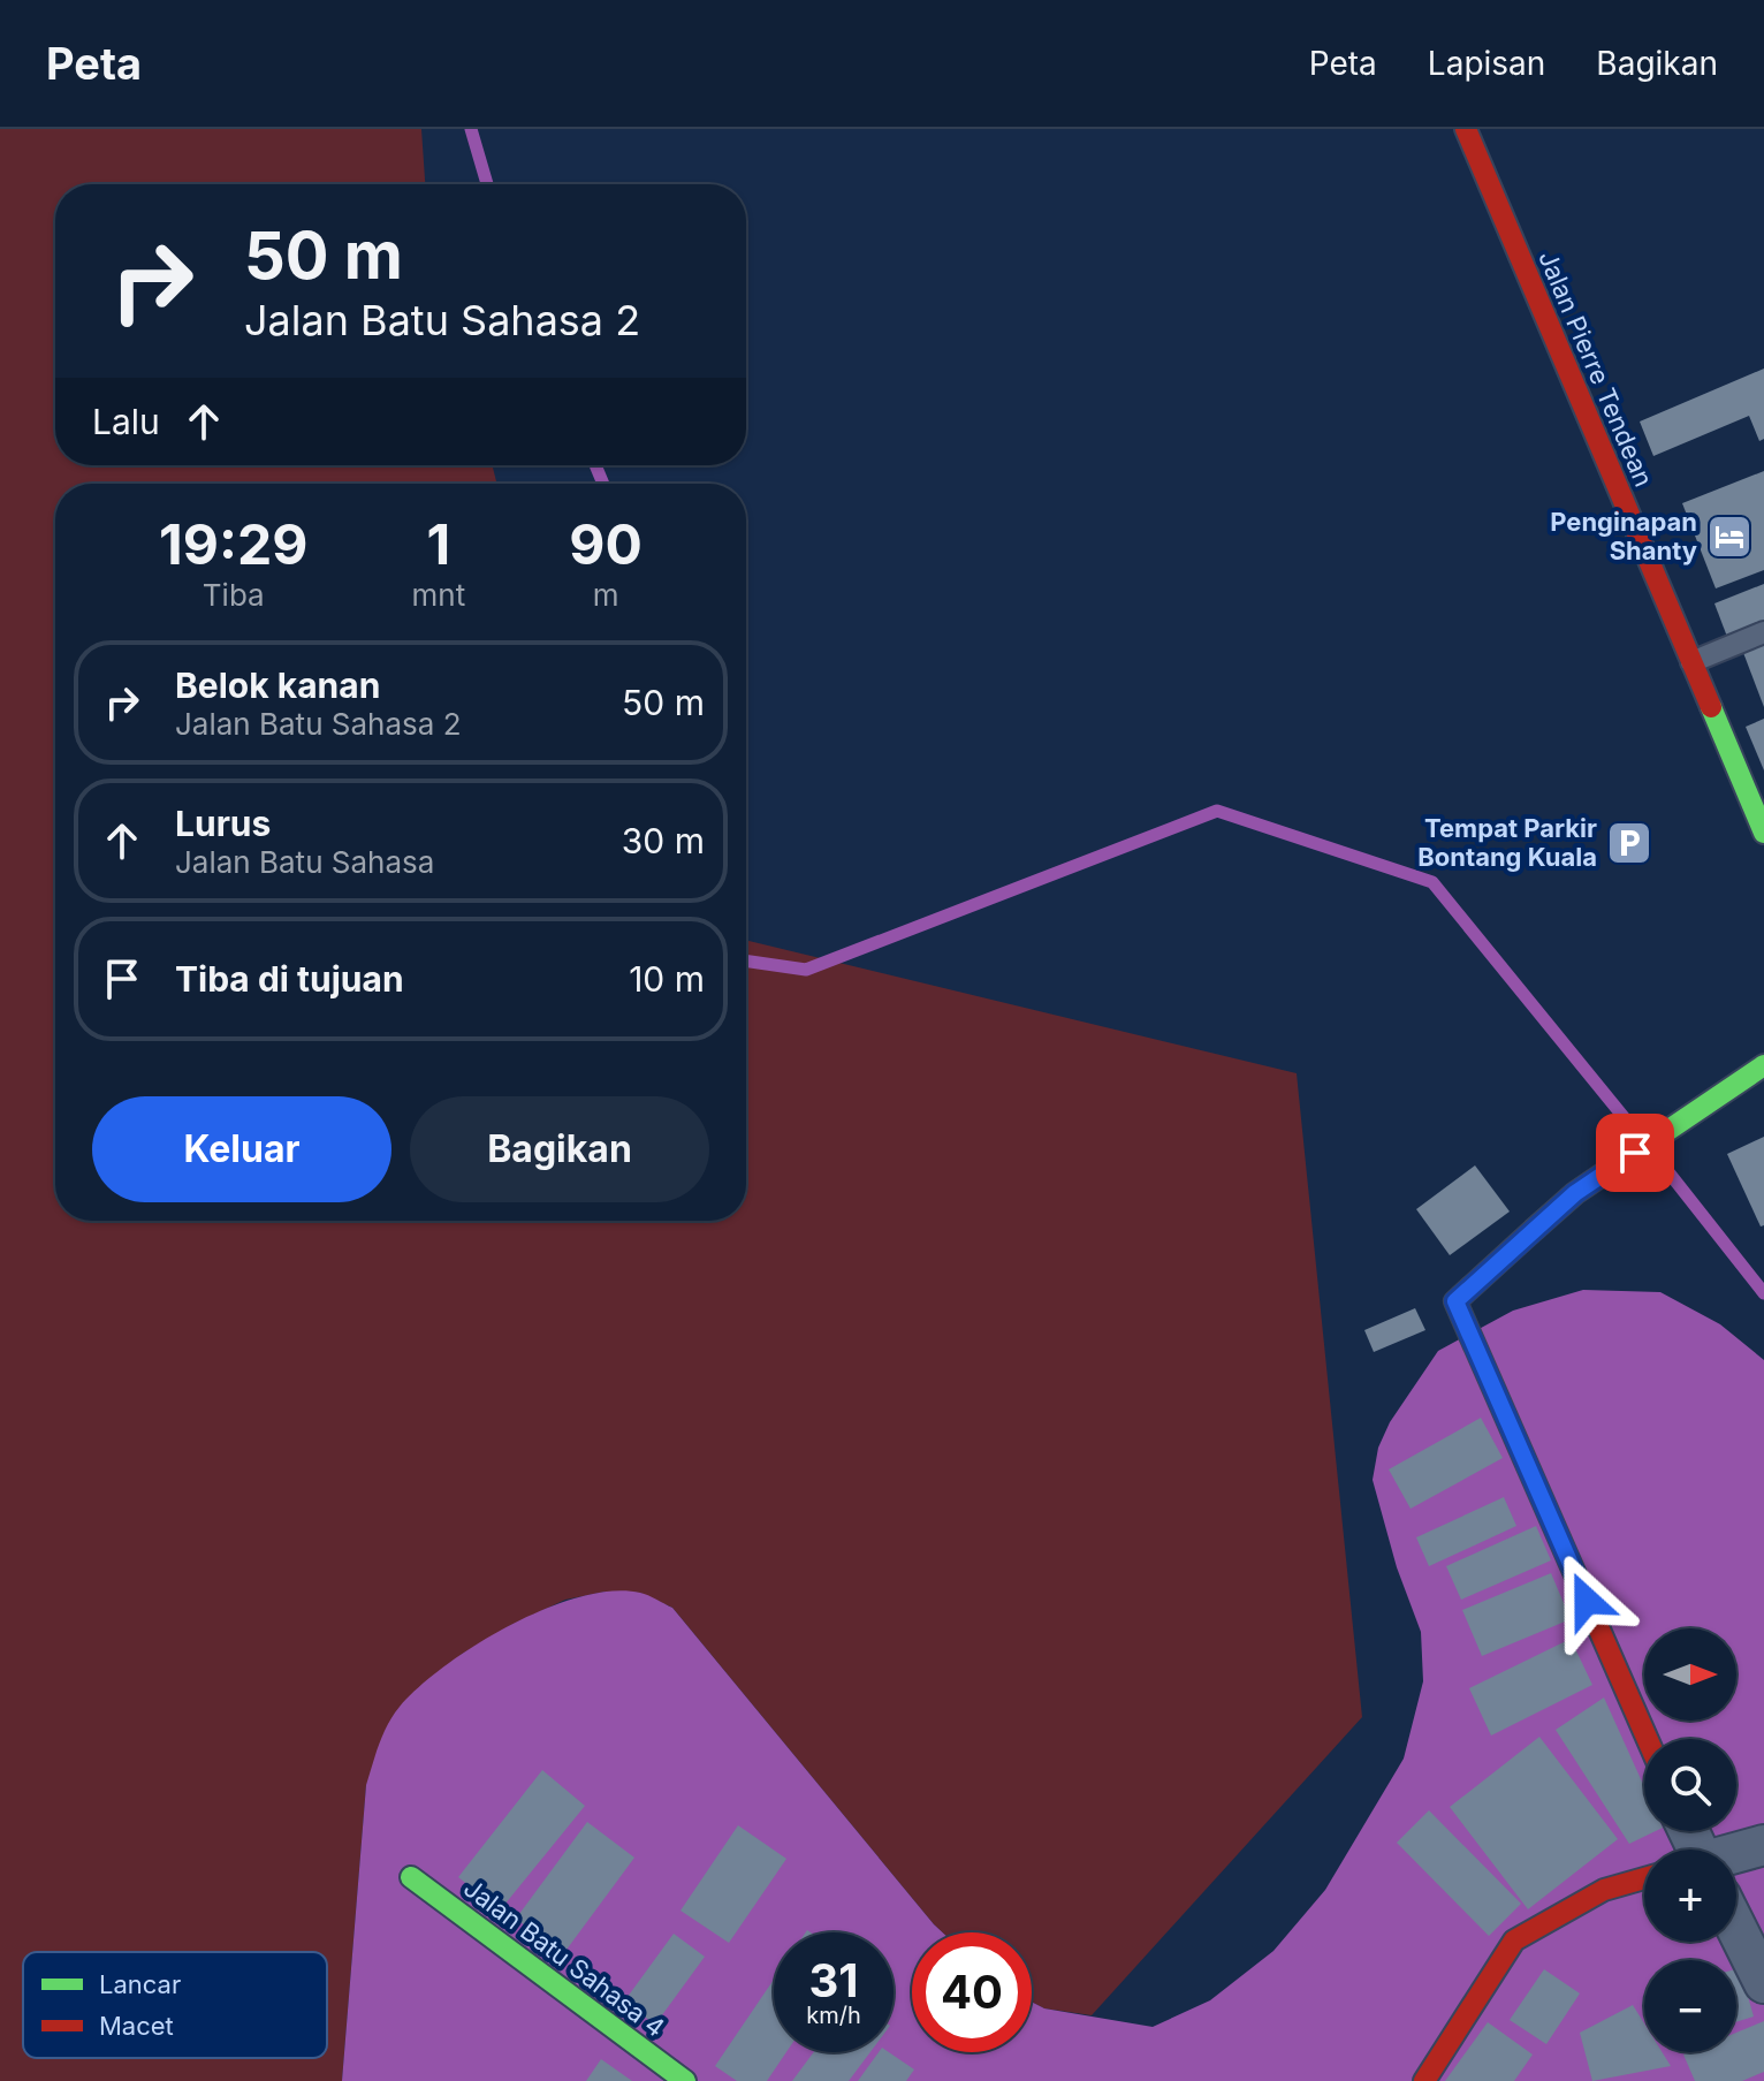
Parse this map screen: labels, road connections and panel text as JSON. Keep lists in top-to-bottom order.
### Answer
{
  "streets": {
    "street": ["Jalan Pierre Tendean", "Jalan Batu Sahasa 4"]
  },
  "places": {
    "hotel": ["Penginapan Shanty"],
    "parking": ["Tempat Parkir Bontang Kuala"]
  },
  "legend": ["Lancar", "Macet"],
  "north": "right",
  "page": {
    "header": "Peta",
    "nav": ["Peta", "Lapisan", "Bagikan"],
    "turn": ["50 m", "Jalan Batu Sahasa 2"],
    "then": "Lalu",
    "eta": [
      "19:29",
      "Tiba",
      "1",
      "mnt",
      "90",
      "m"
    ],
    "list": [
      {
        "name": "Belok kanan",
        "note": "Jalan Batu Sahasa 2",
        "value": "50 m"
      },
      {
        "name": "Lurus",
        "note": "Jalan Batu Sahasa",
        "value": "30 m"
      },
      {
        "name": "Tiba di tujuan",
        "value": "10 m"
      }
    ],
    "buttons": ["Keluar", "Bagikan"],
    "map_buttons": ["+", "−"],
    "speed": "31 km/h",
    "limit": "40"
  }
}
